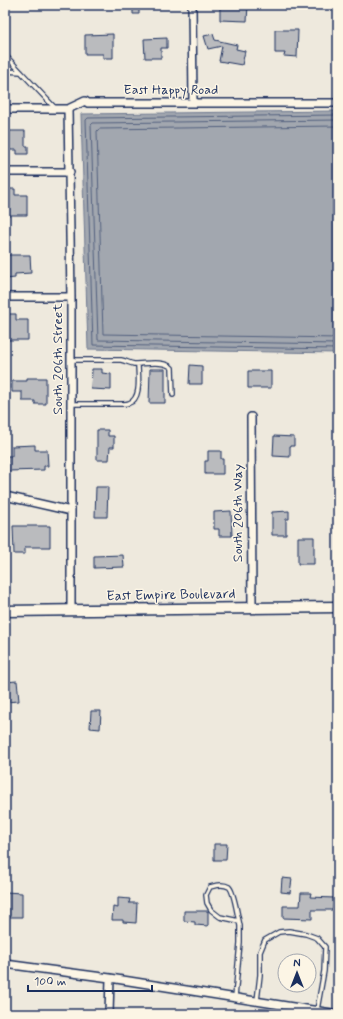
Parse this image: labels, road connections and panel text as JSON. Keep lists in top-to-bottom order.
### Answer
{
  "streets": {
    "main road": ["East Empire Boulevard"],
    "street": ["East Happy Road", "South 206th Street", "South 206th Way"]
  },
  "crossings": [
    ["East Happy Road", "South 206th Street"],
    ["South 206th Street", "East Empire Boulevard"],
    ["South 206th Way", "East Empire Boulevard"]
  ],
  "scale_bar": "100 m",
  "north": "top"
}
